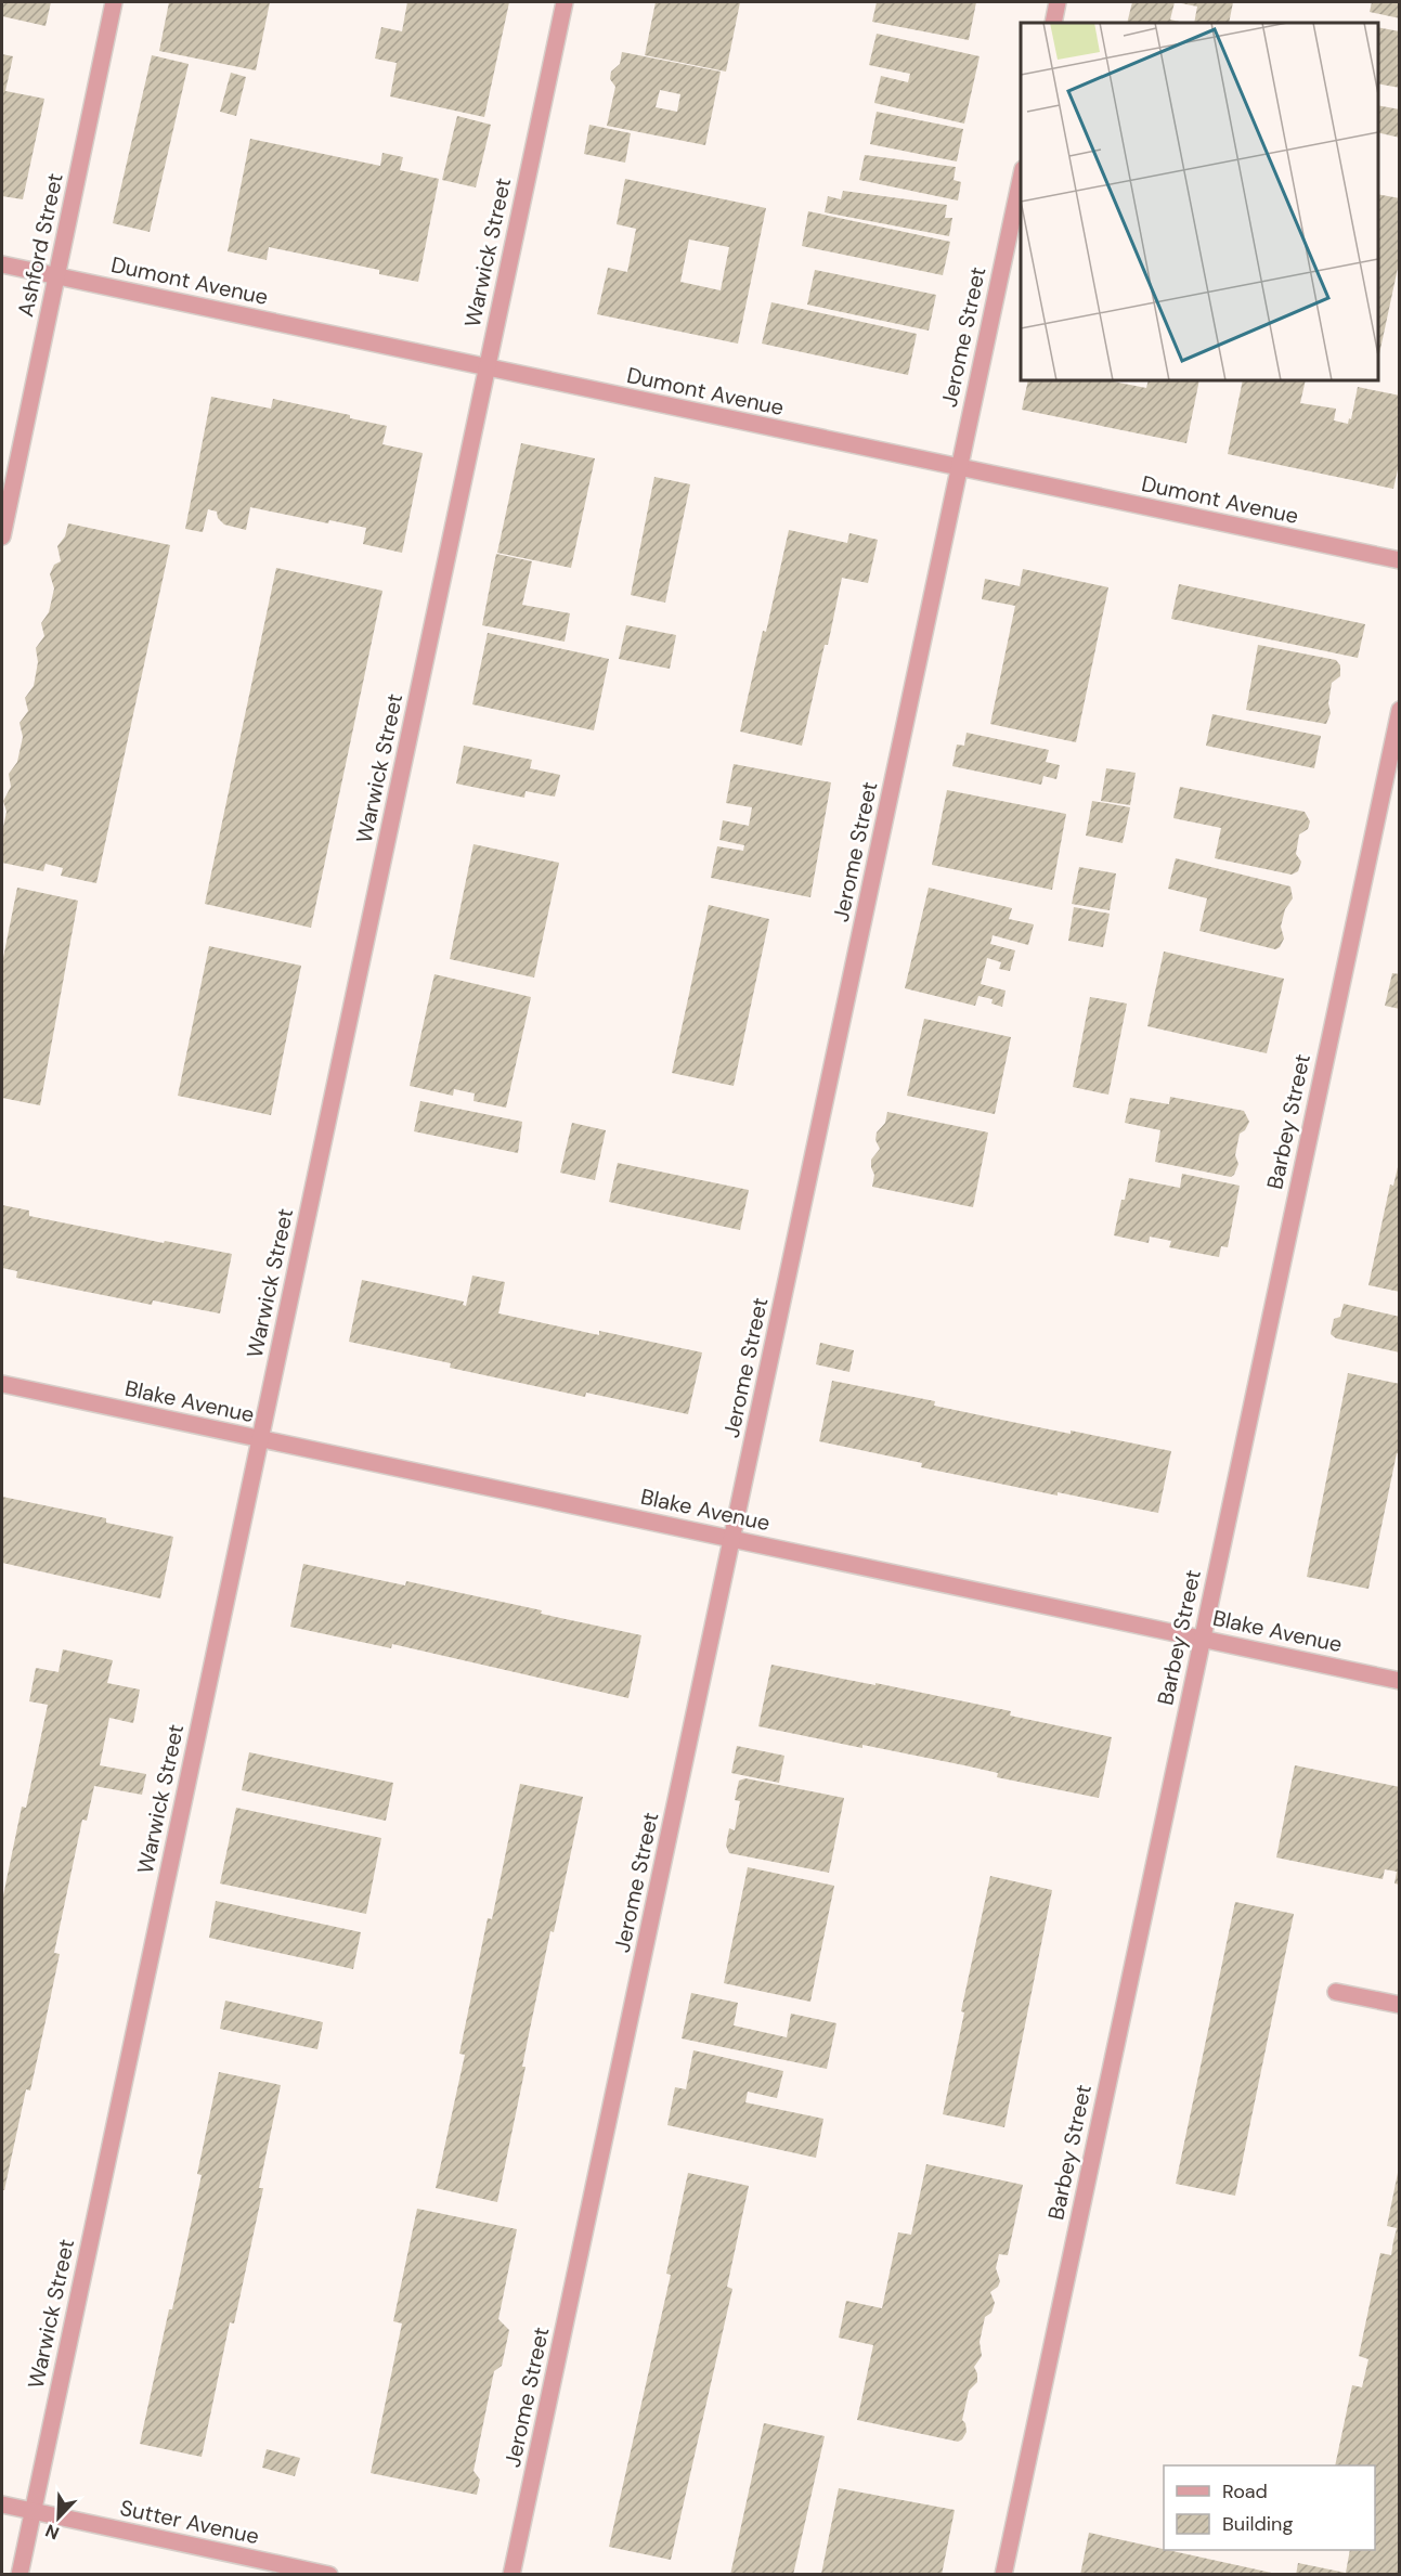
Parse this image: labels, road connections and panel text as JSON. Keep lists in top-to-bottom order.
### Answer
{
  "streets": {
    "street": [
      "Ashford Street",
      "Warwick Street",
      "Dumont Avenue",
      "Jerome Street",
      "Barbey Street",
      "Blake Avenue",
      "Sutter Avenue"
    ]
  },
  "crossings": [
    ["Ashford Street", "Dumont Avenue"],
    ["Warwick Street", "Dumont Avenue"],
    ["Warwick Street", "Blake Avenue"],
    ["Warwick Street", "Sutter Avenue"],
    ["Dumont Avenue", "Jerome Street"],
    ["Jerome Street", "Blake Avenue"],
    ["Barbey Street", "Blake Avenue"]
  ],
  "legend": ["Road", "Building"],
  "north": "bottom left"
}
